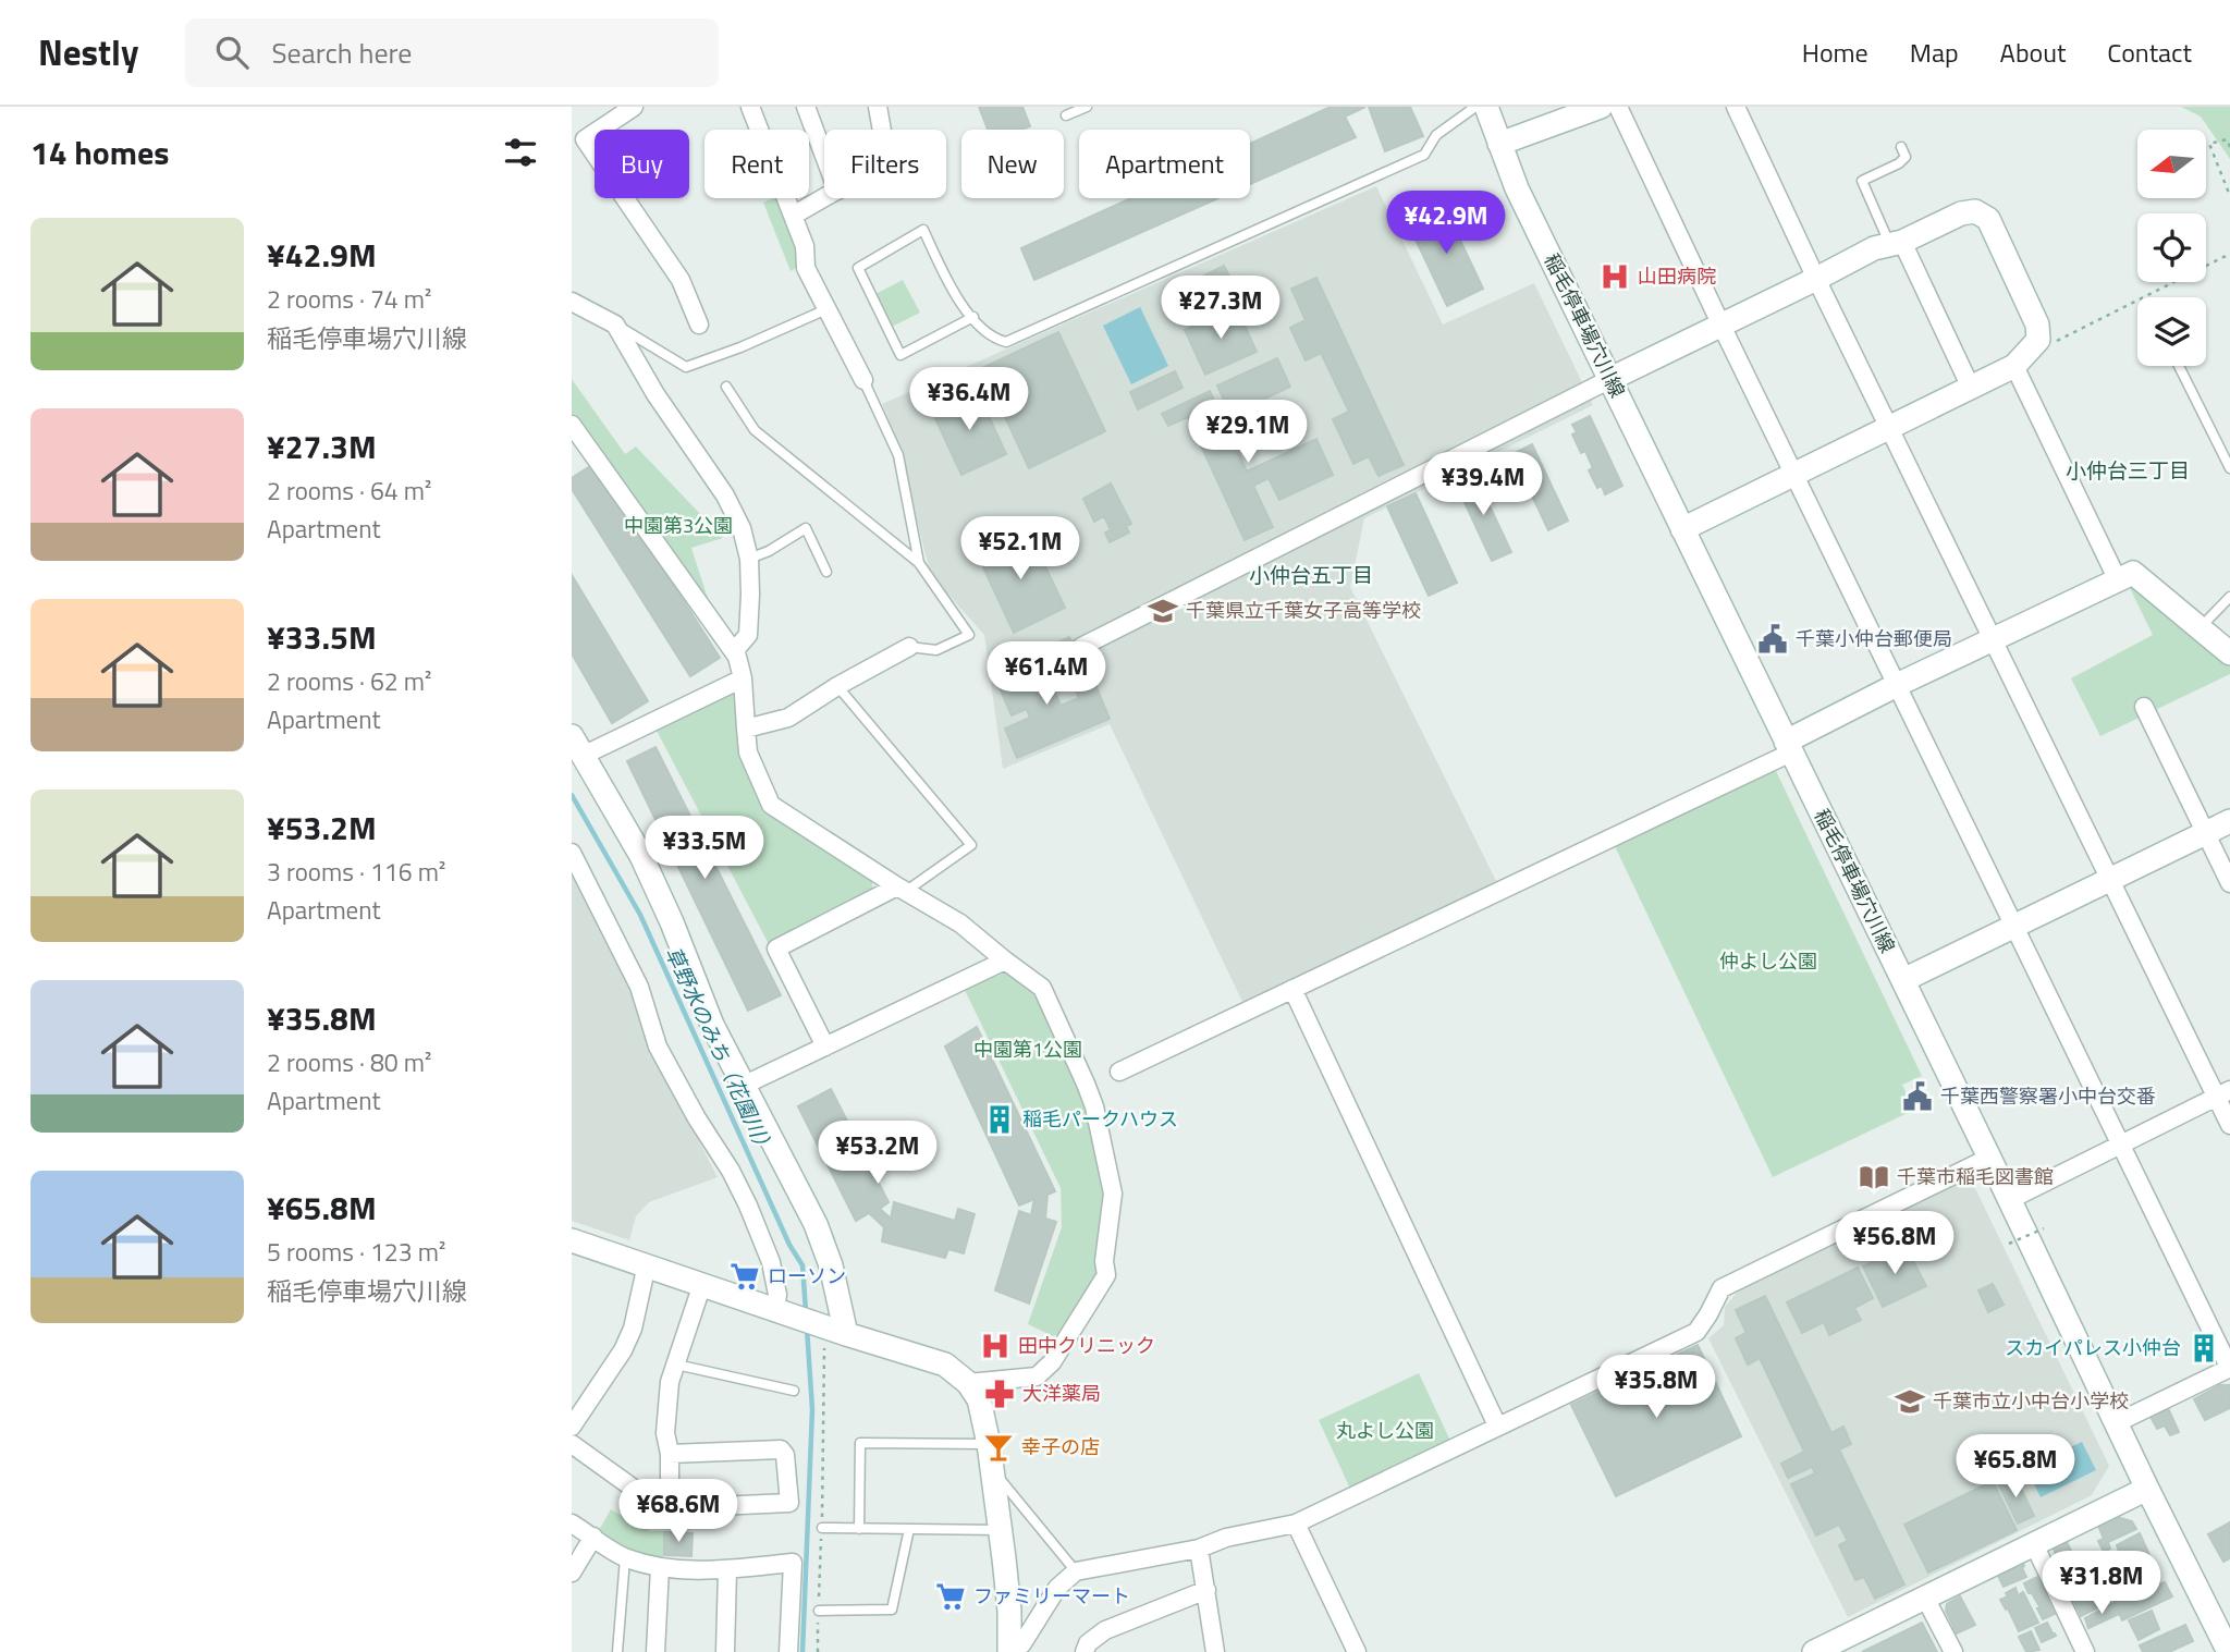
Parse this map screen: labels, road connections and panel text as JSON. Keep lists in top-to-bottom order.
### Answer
{
  "streets": {
    "street": ["稲毛停車場穴川線"]
  },
  "districts": ["小仲台三丁目", "小仲台五丁目"],
  "water": ["草野水のみち（花園川）"],
  "parks": [
    "中園第3公園",
    "仲よし公園",
    "中園第1公園",
    "丸よし公園"
  ],
  "places": {
    "hospital": ["山田病院", "田中クリニック"],
    "school or university": ["千葉県立千葉女子高等学校", "千葉市立小中台小学校"],
    "public building": ["千葉小仲台郵便局", "千葉西警察署小中台交番"],
    "building": ["稲毛パークハウス", "スカイパレス小仲台"],
    "library": ["千葉市稲毛図書館"],
    "supermarket": ["ローソン", "ファミリーマート"],
    "pharmacy": ["大洋薬局"],
    "bar": ["幸子の店"]
  },
  "north": "left",
  "page": {
    "header": "Nestly",
    "search": "Search here",
    "nav": [
      "Home",
      "Map",
      "About",
      "Contact"
    ],
    "heading": "14 homes",
    "chip": [
      "Buy",
      "Rent",
      "Filters",
      "New",
      "Apartment"
    ],
    "price": [
      "¥42.9M",
      "¥27.3M",
      "¥36.4M",
      "¥29.1M",
      "¥39.4M",
      "¥52.1M",
      "¥61.4M",
      "¥33.5M",
      "¥53.2M",
      "¥56.8M",
      "¥35.8M",
      "¥65.8M",
      "¥68.6M",
      "¥31.8M"
    ],
    "list": [
      {
        "name": "¥42.9M",
        "note": "2 rooms · 74 m² · 稲毛停車場穴川線"
      },
      {
        "name": "¥27.3M",
        "note": "2 rooms · 64 m² · Apartment"
      },
      {
        "name": "¥33.5M",
        "note": "2 rooms · 62 m² · Apartment"
      },
      {
        "name": "¥53.2M",
        "note": "3 rooms · 116 m² · Apartment"
      },
      {
        "name": "¥35.8M",
        "note": "2 rooms · 80 m² · Apartment"
      },
      {
        "name": "¥65.8M",
        "note": "5 rooms · 123 m² · 稲毛停車場穴川線"
      }
    ]
  }
}
